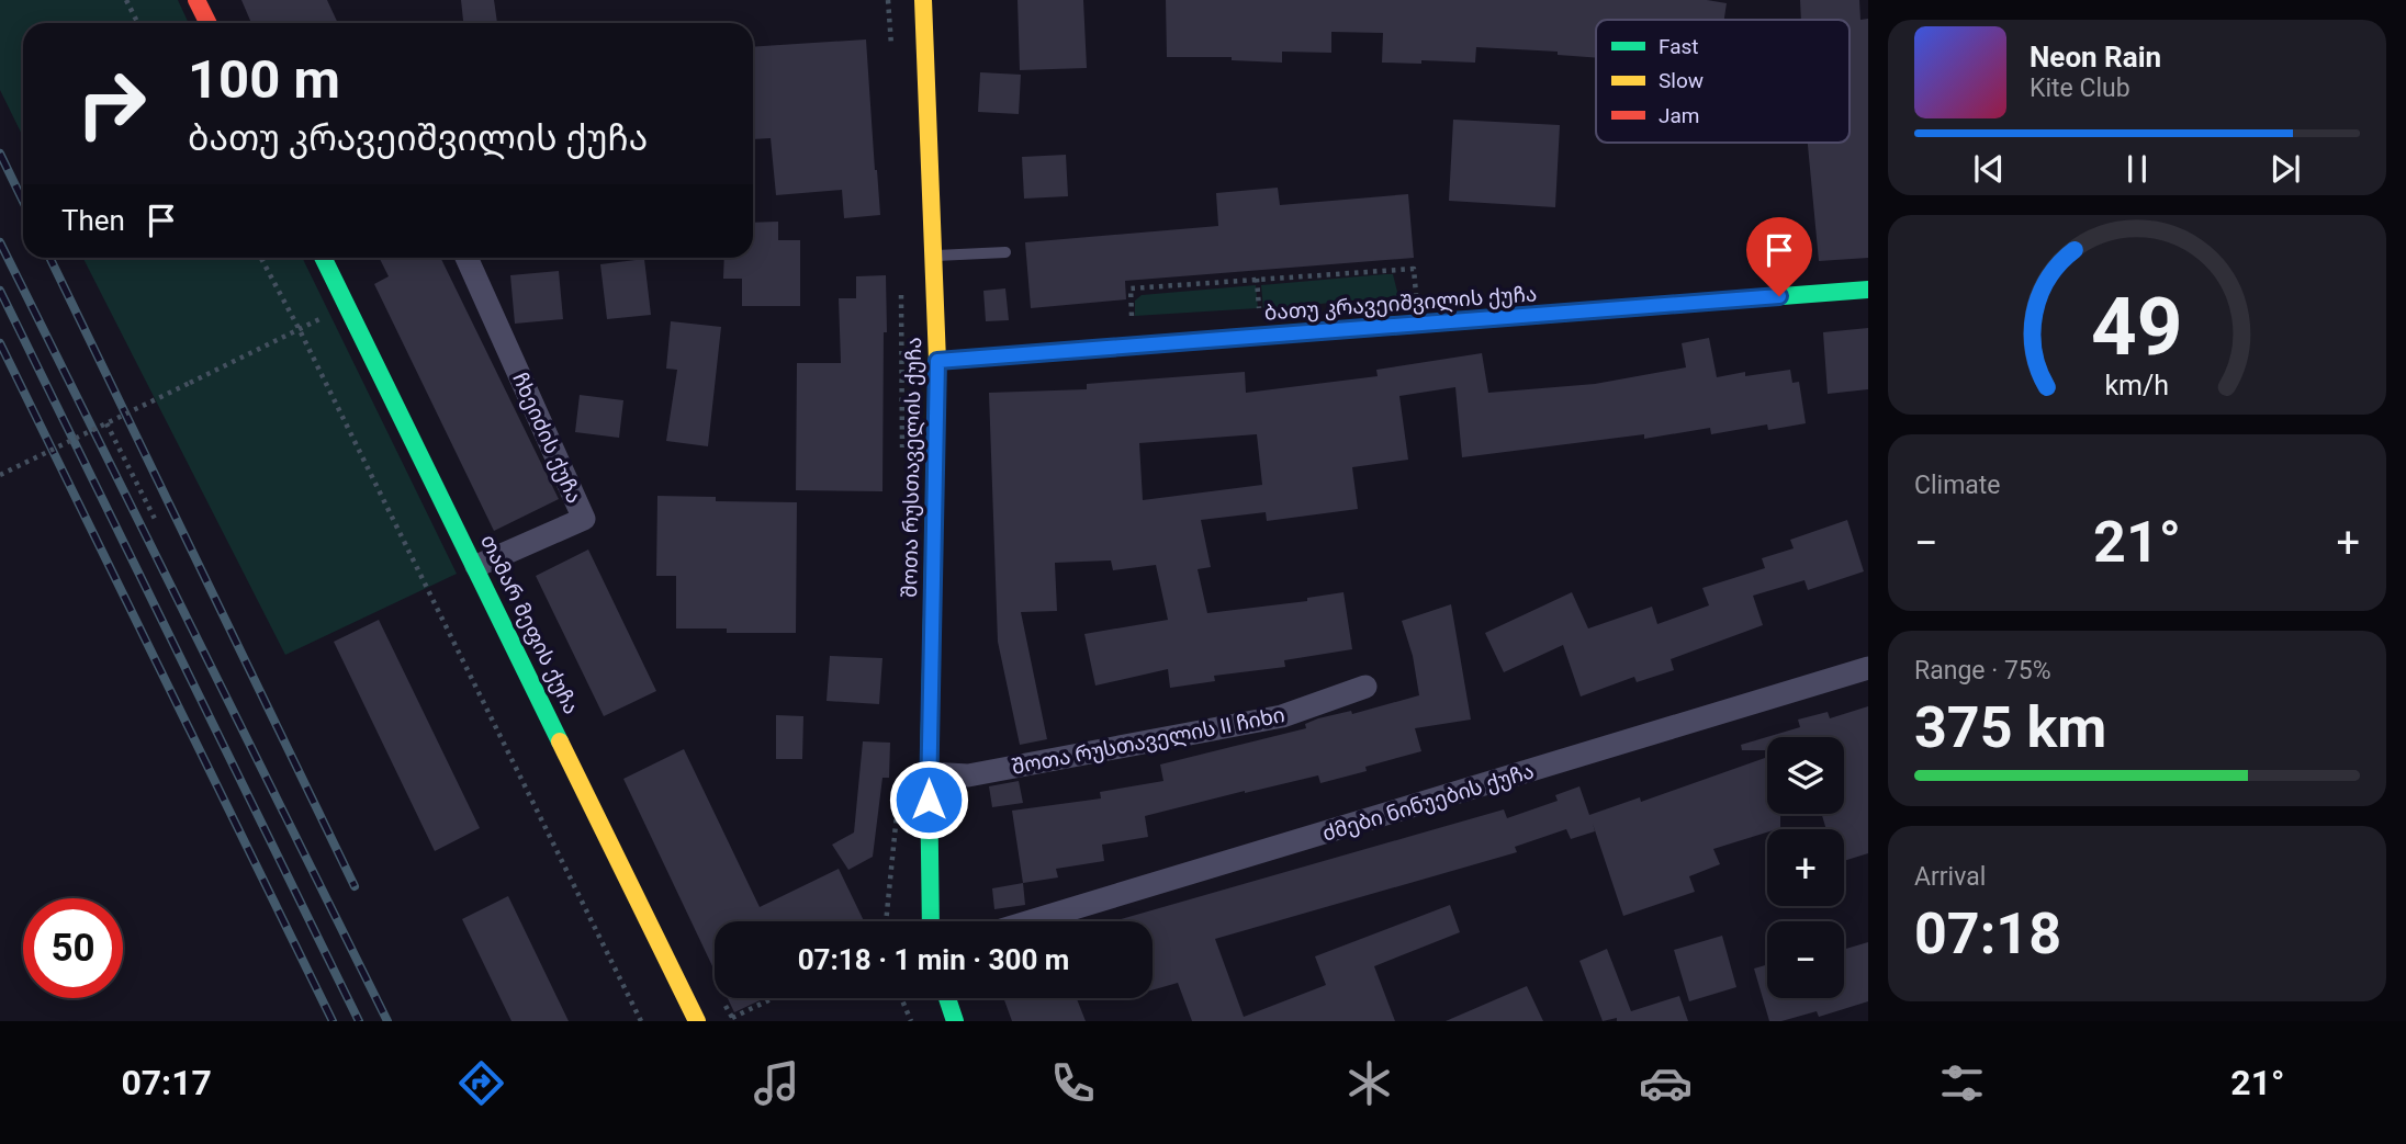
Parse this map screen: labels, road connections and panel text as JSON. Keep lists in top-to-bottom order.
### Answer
{
  "streets": {
    "main road": ["ბათუ კრავეიშვილის ქუჩა", "შოთა რუსთაველის ქუჩა", "თამარ მეფის ქუჩა"],
    "street": ["ჩხეიძის ქუჩა", "შოთა რუსთაველის II ჩიხი", "ძმები ნინუების ქუჩა"]
  },
  "crossings": [
    ["ბათუ კრავეიშვილის ქუჩა", "შოთა რუსთაველის ქუჩა"],
    ["ჩხეიძის ქუჩა", "თამარ მეფის ქუჩა"],
    ["შოთა რუსთაველის ქუჩა", "შოთა რუსთაველის II ჩიხი"]
  ],
  "legend": ["Fast", "Slow", "Jam"],
  "page": {
    "turn": ["100 m", "ბათუ კრავეიშვილის ქუჩა"],
    "song": ["Neon Rain", "Kite Club"],
    "then": "Then",
    "tile": [
      "Climate",
      ["Range · 75%", "375 km"],
      ["Arrival", "07:18"]
    ],
    "heat": ["−", "21°", "+"],
    "map_buttons": ["+", "−"],
    "limit": "50",
    "trip": "07:18 · 1 min · 300 m",
    "tabs": ["07:17", "21°"],
    "gauge": ["49", "km/h"]
  }
}
